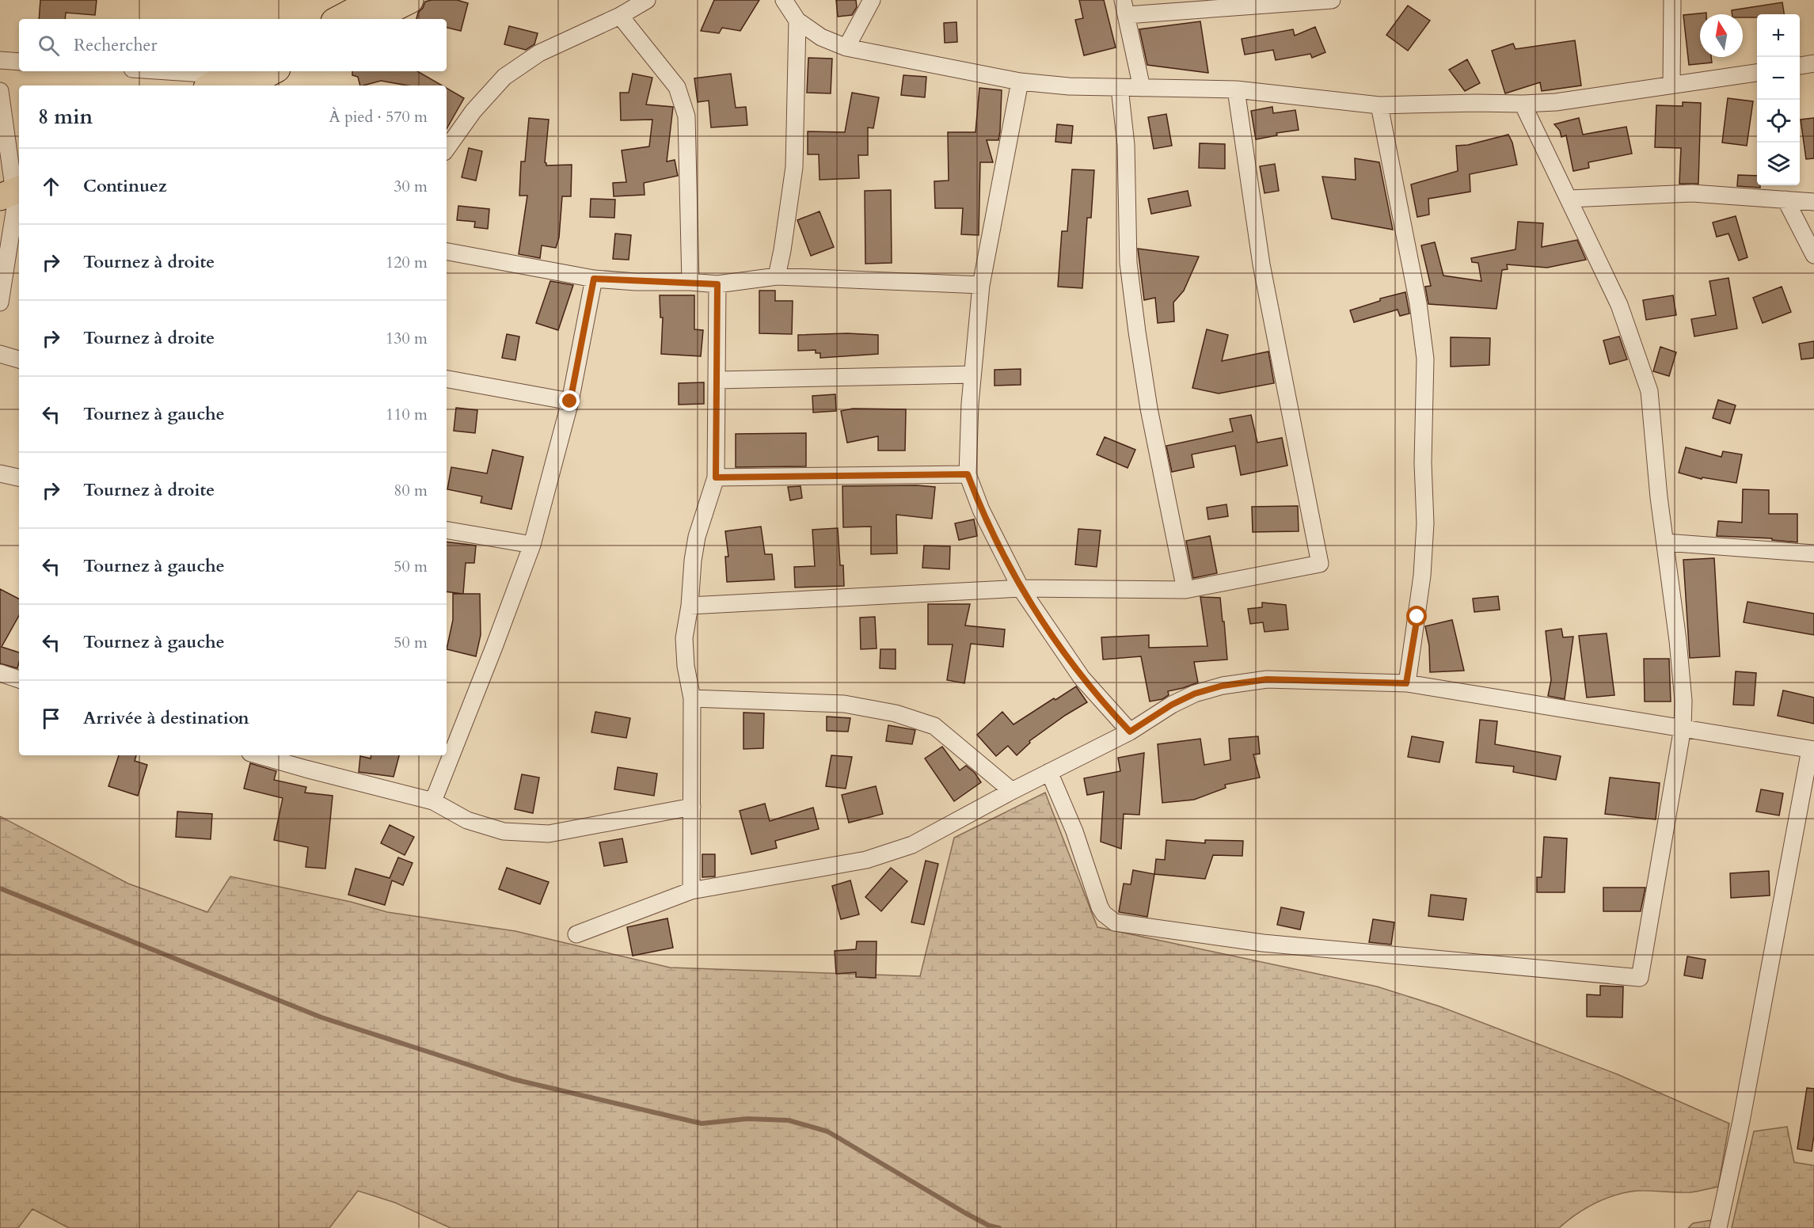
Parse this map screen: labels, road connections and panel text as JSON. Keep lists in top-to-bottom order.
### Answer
{
  "north": "top",
  "page": {
    "map_buttons": ["+", "−"],
    "search": "Rechercher",
    "heading": ["8 min", "À pied · 570 m"],
    "list": [
      ["Continuez", "30 m"],
      ["Tournez à droite", "120 m"],
      ["Tournez à droite", "130 m"],
      ["Tournez à gauche", "110 m"],
      ["Tournez à droite", "80 m"],
      ["Tournez à gauche", "50 m"],
      ["Tournez à gauche", "50 m"],
      "Arrivée à destination"
    ]
  }
}
